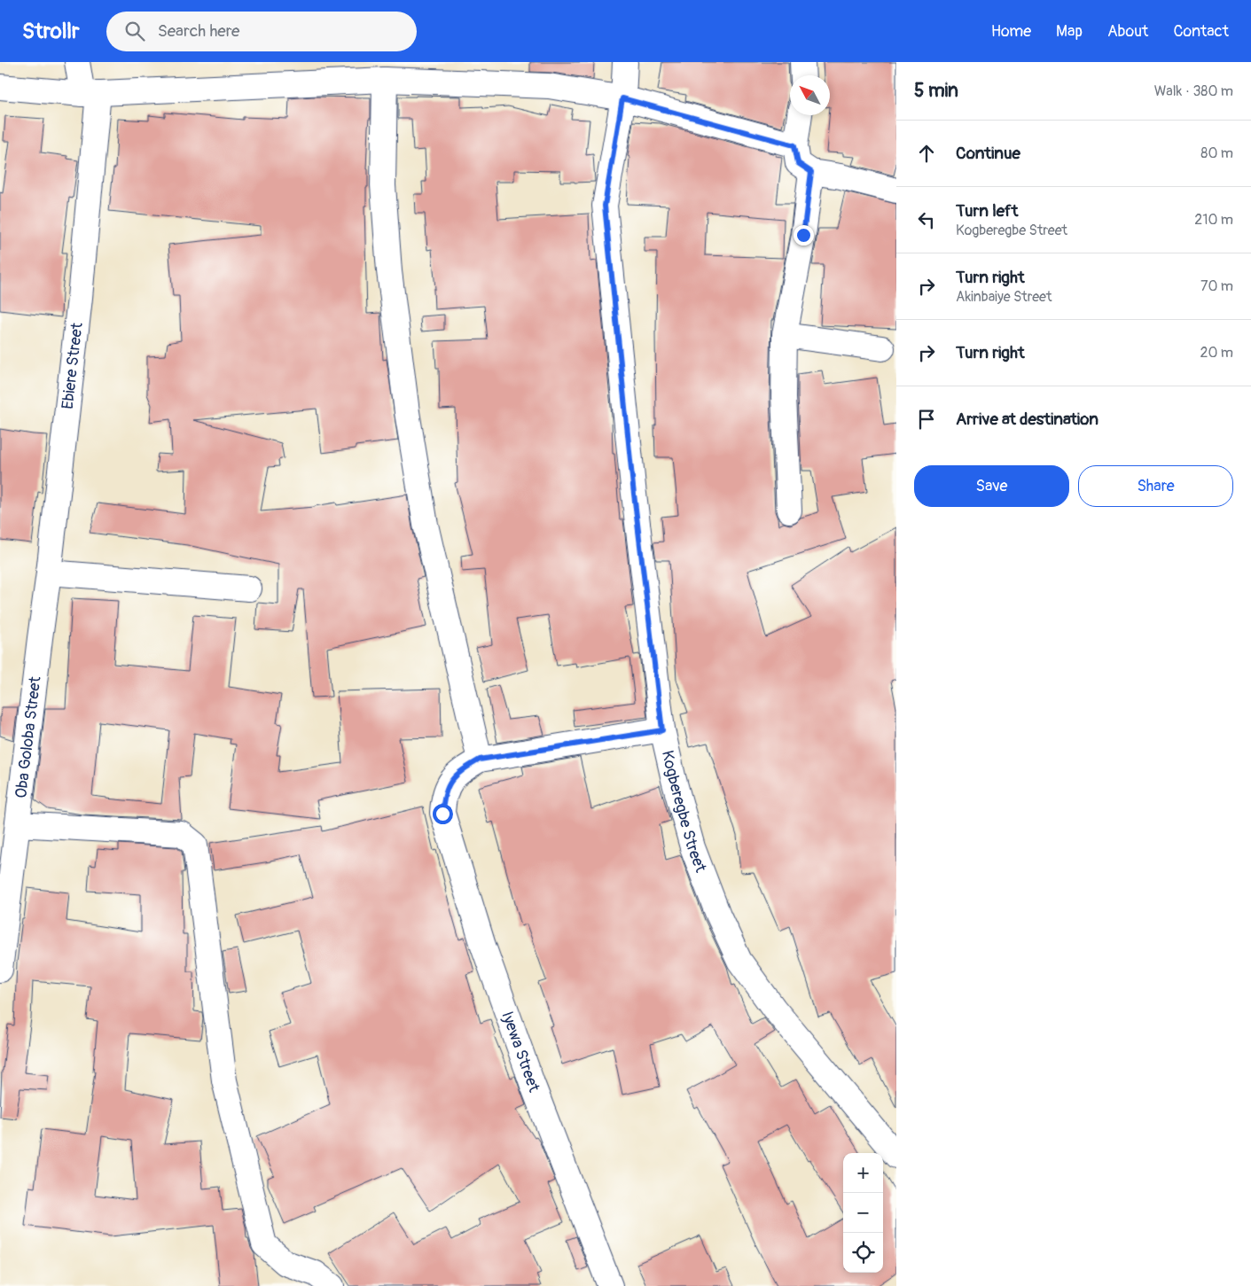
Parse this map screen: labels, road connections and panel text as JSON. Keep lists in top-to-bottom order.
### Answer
{
  "streets": {
    "street": [
      "Ebiere Street",
      "Oba Goloba Street",
      "Kogberegbe Street",
      "Iyewa Street"
    ]
  },
  "crossings": [
    ["Ebiere Street", "Oba Goloba Street"]
  ],
  "north": "top left",
  "page": {
    "header": "Strollr",
    "search": "Search here",
    "nav": [
      "Home",
      "Map",
      "About",
      "Contact"
    ],
    "heading": ["5 min", "Walk · 380 m"],
    "list": [
      ["Continue", "80 m"],
      ["Turn left", "Kogberegbe Street", "210 m"],
      ["Turn right", "Akinbaiye Street", "70 m"],
      ["Turn right", "20 m"],
      "Arrive at destination"
    ],
    "buttons": ["Save", "Share"],
    "map_buttons": ["+", "−"]
  }
}
